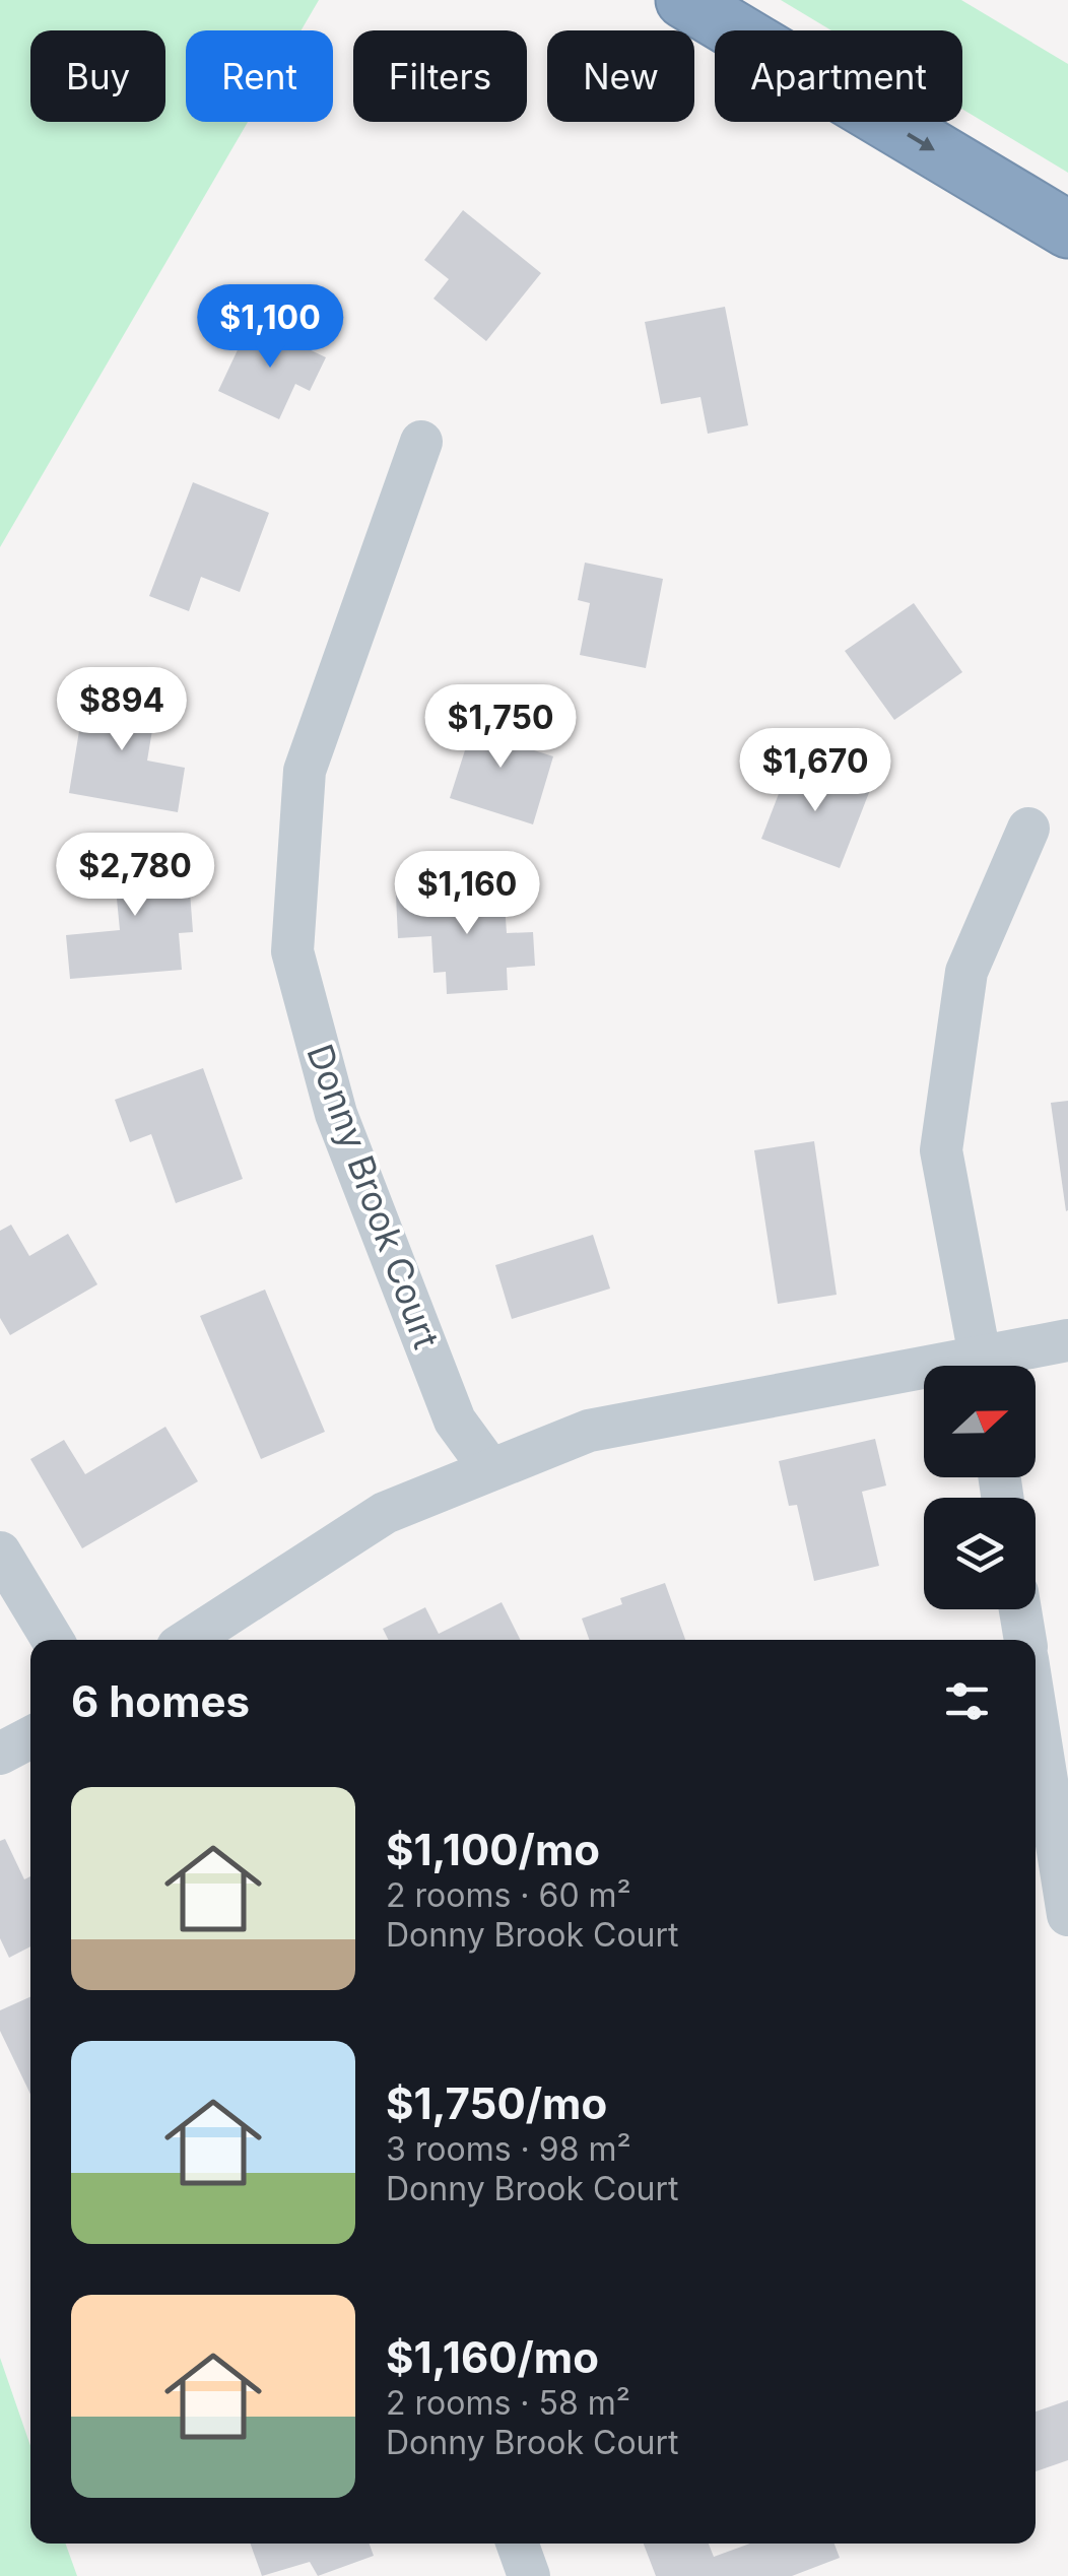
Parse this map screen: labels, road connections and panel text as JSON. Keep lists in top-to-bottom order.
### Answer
{
  "streets": {
    "street": ["Donny Brook Court"]
  },
  "north": "right",
  "page": {
    "chip": [
      "Buy",
      "Rent",
      "Filters",
      "New",
      "Apartment"
    ],
    "price": [
      "$1,100",
      "$894",
      "$1,750",
      "$1,670",
      "$2,780",
      "$1,160"
    ],
    "heading": "6 homes",
    "list": [
      {
        "name": "$1,100/mo",
        "note": "2 rooms · 60 m² · Donny Brook Court"
      },
      {
        "name": "$1,750/mo",
        "note": "3 rooms · 98 m² · Donny Brook Court"
      },
      {
        "name": "$1,160/mo",
        "note": "2 rooms · 58 m² · Donny Brook Court"
      }
    ]
  }
}
